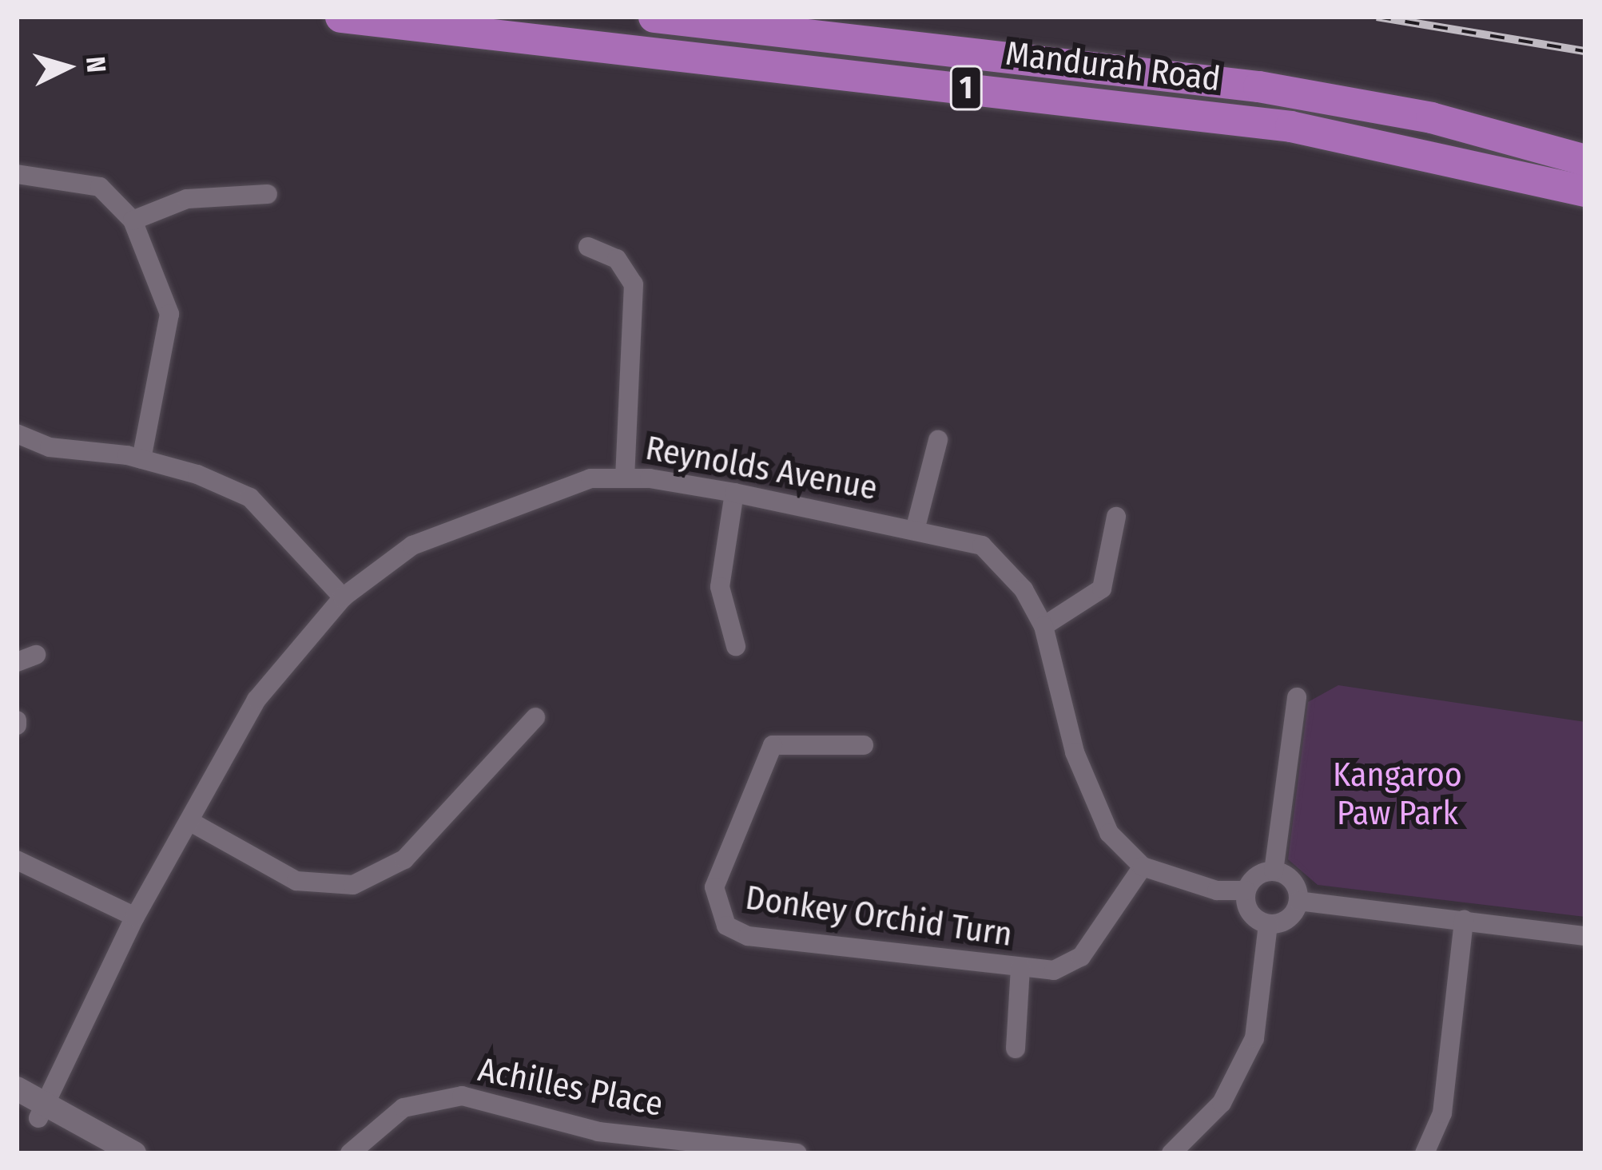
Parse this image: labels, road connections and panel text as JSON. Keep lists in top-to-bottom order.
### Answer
{
  "streets": {
    "highway": ["Mandurah Road", "1"],
    "street": ["Reynolds Avenue", "Donkey Orchid Turn", "Achilles Place"]
  },
  "crossings": [
    ["Reynolds Avenue", "Donkey Orchid Turn"]
  ],
  "parks": ["Kangaroo Paw Park"],
  "north": "right"
}
